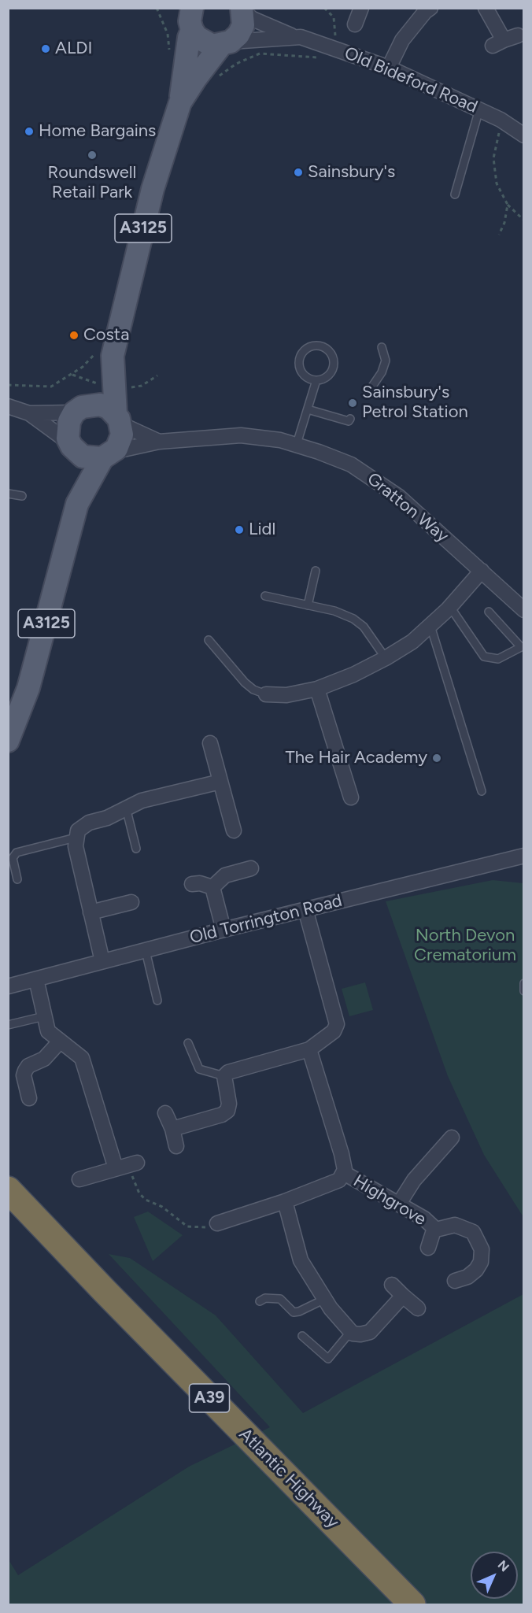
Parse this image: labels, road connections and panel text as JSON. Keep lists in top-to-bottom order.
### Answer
{
  "streets": {
    "highway": ["A39", "Atlantic Highway"],
    "main road": ["A3125"],
    "street": [
      "Old Bideford Road",
      "Gratton Way",
      "Old Torrington Road",
      "Highgrove"
    ]
  },
  "crossings": [
    ["Old Bideford Road", "A3125"],
    ["A3125", "Gratton Way"]
  ],
  "parks": ["North Devon Crematorium"],
  "places": [
    "ALDI",
    "Home Bargains",
    "Roundswell Retail Park",
    "Sainsbury's",
    "Costa",
    "Sainsbury's Petrol Station",
    "Lidl",
    "The Hair Academy"
  ],
  "north": "top right"
}
